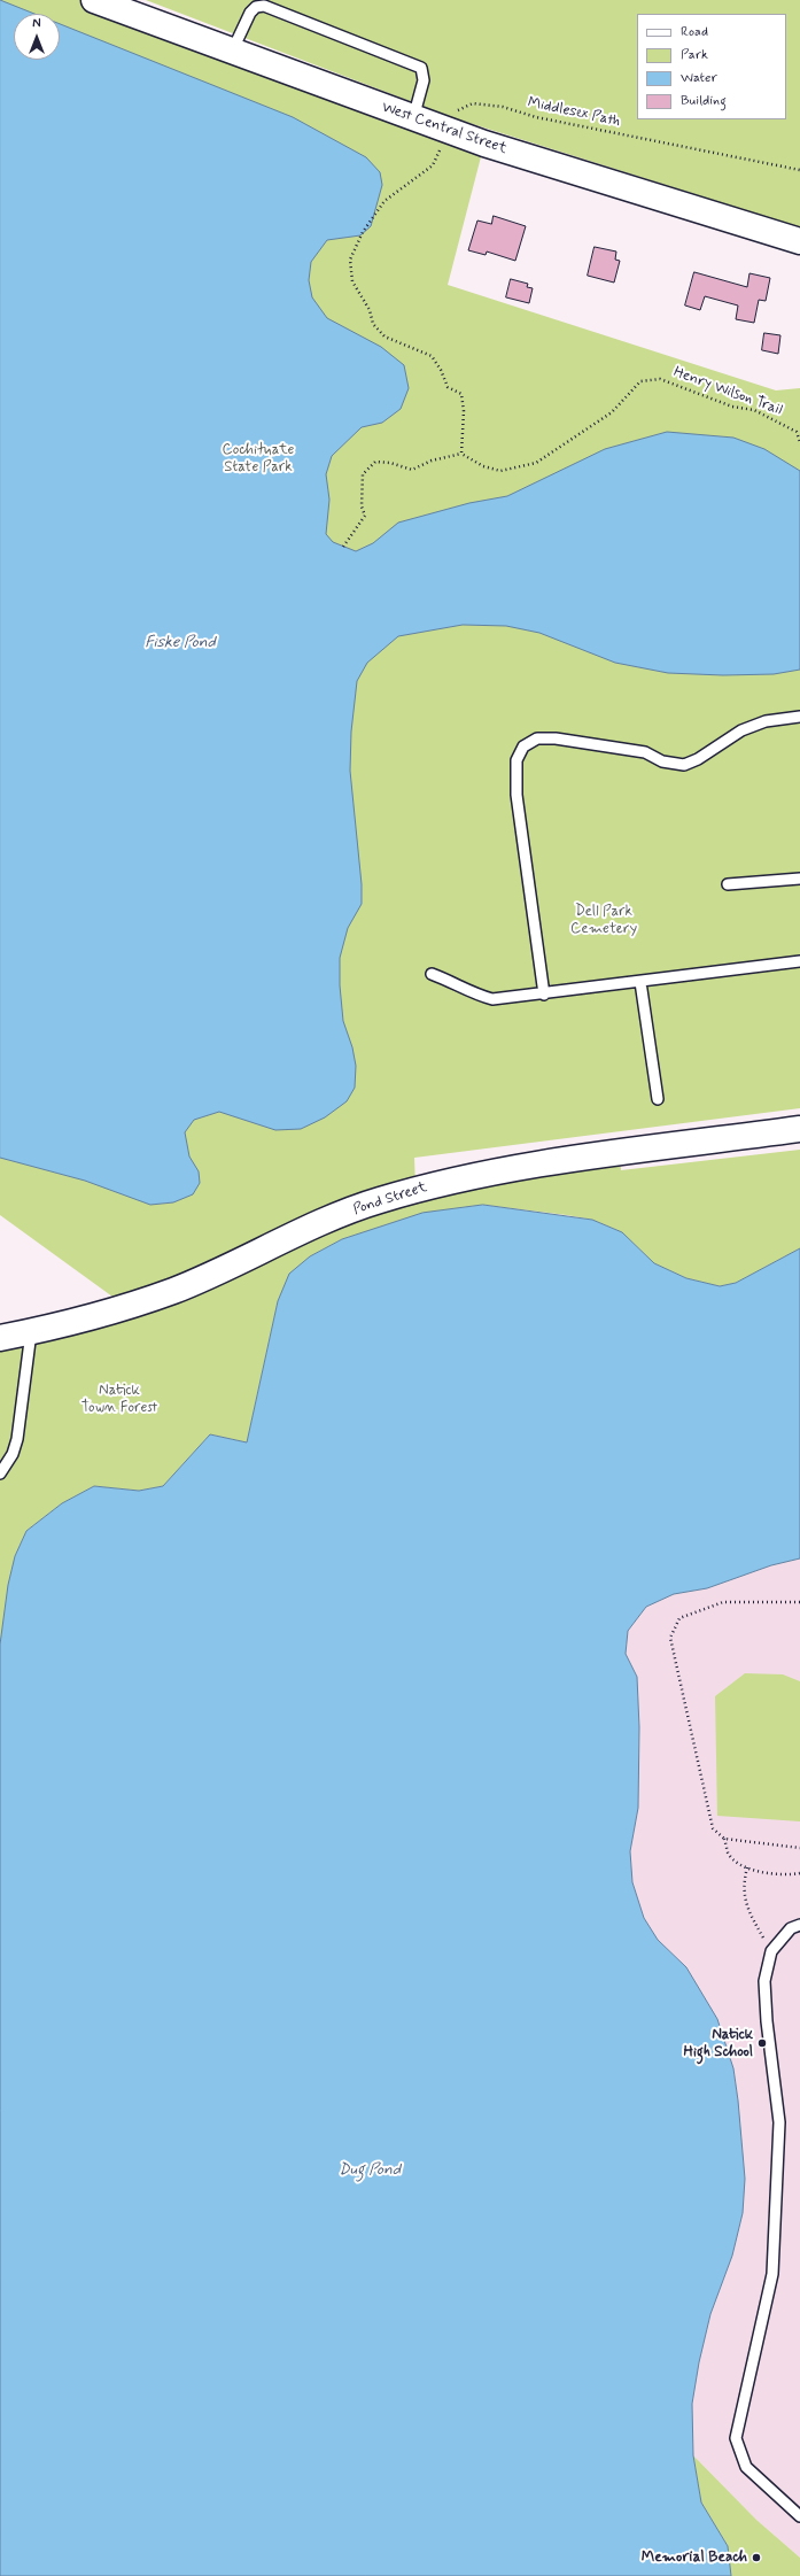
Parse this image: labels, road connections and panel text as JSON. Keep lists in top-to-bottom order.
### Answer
{
  "streets": {
    "street": ["West Central Street", "Pond Street"],
    "path": ["Middlesex Path", "Henry Wilson Trail"]
  },
  "water": ["Fiske Pond", "Dug Pond"],
  "parks": ["Cochituate State Park", "Dell Park Cemetery", "Natick Town Forest"],
  "places": ["Natick High School", "Memorial Beach"],
  "legend": [
    "Road",
    "Park",
    "Water",
    "Building"
  ],
  "north": "top"
}
